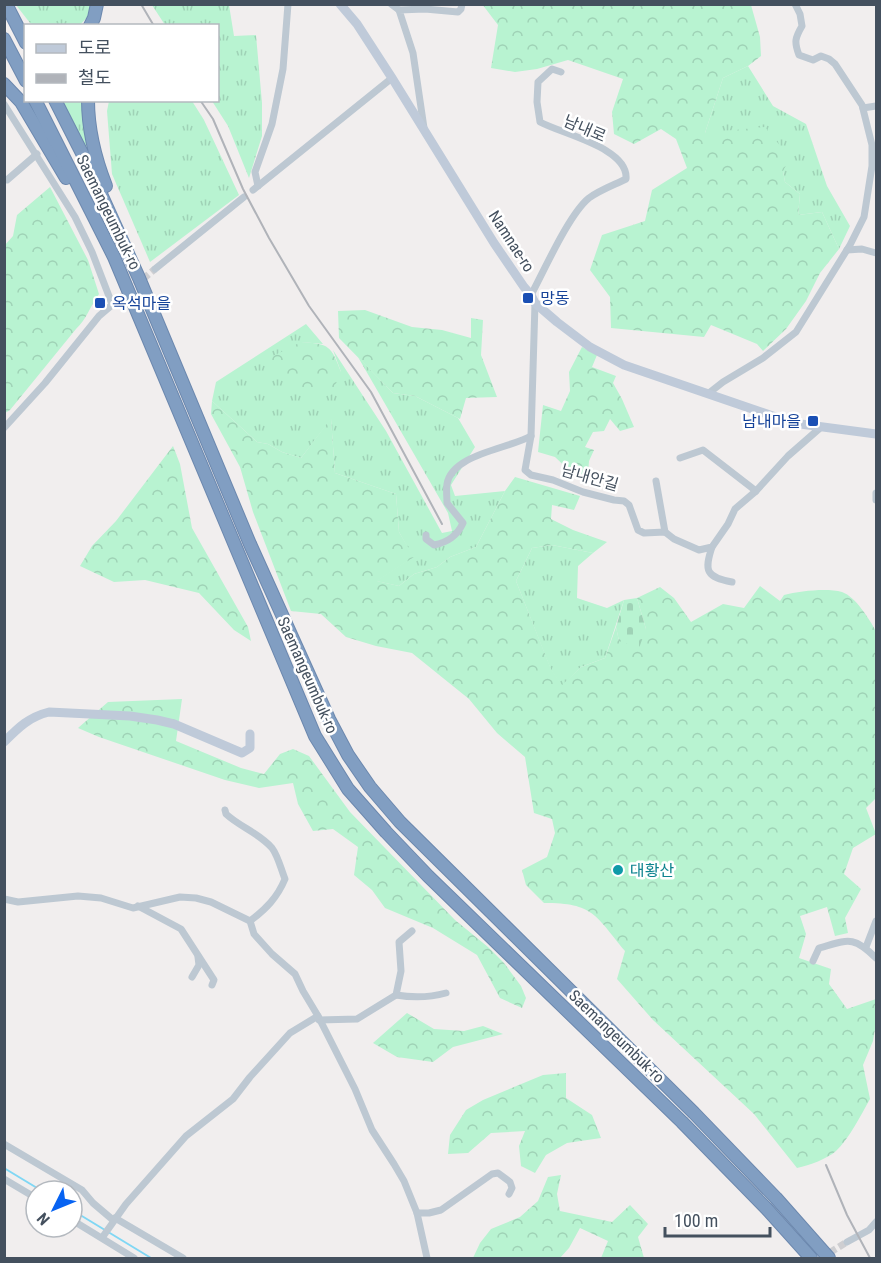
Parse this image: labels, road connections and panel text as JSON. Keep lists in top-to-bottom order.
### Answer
{
  "streets": {
    "highway": ["Saemangeumbuk-ro"],
    "street": ["남내로", "Namnae-ro", "남내안길"]
  },
  "crossings": [
    ["남내로", "Namnae-ro"],
    ["남내로", "남내안길"],
    ["Namnae-ro", "남내안길"]
  ],
  "places": {
    "transit": ["망동", "옥석마을", "남내마을"],
    "other": ["대황산"]
  },
  "legend": ["도로", "철도"],
  "scale_bar": "100 m",
  "north": "bottom left"
}
